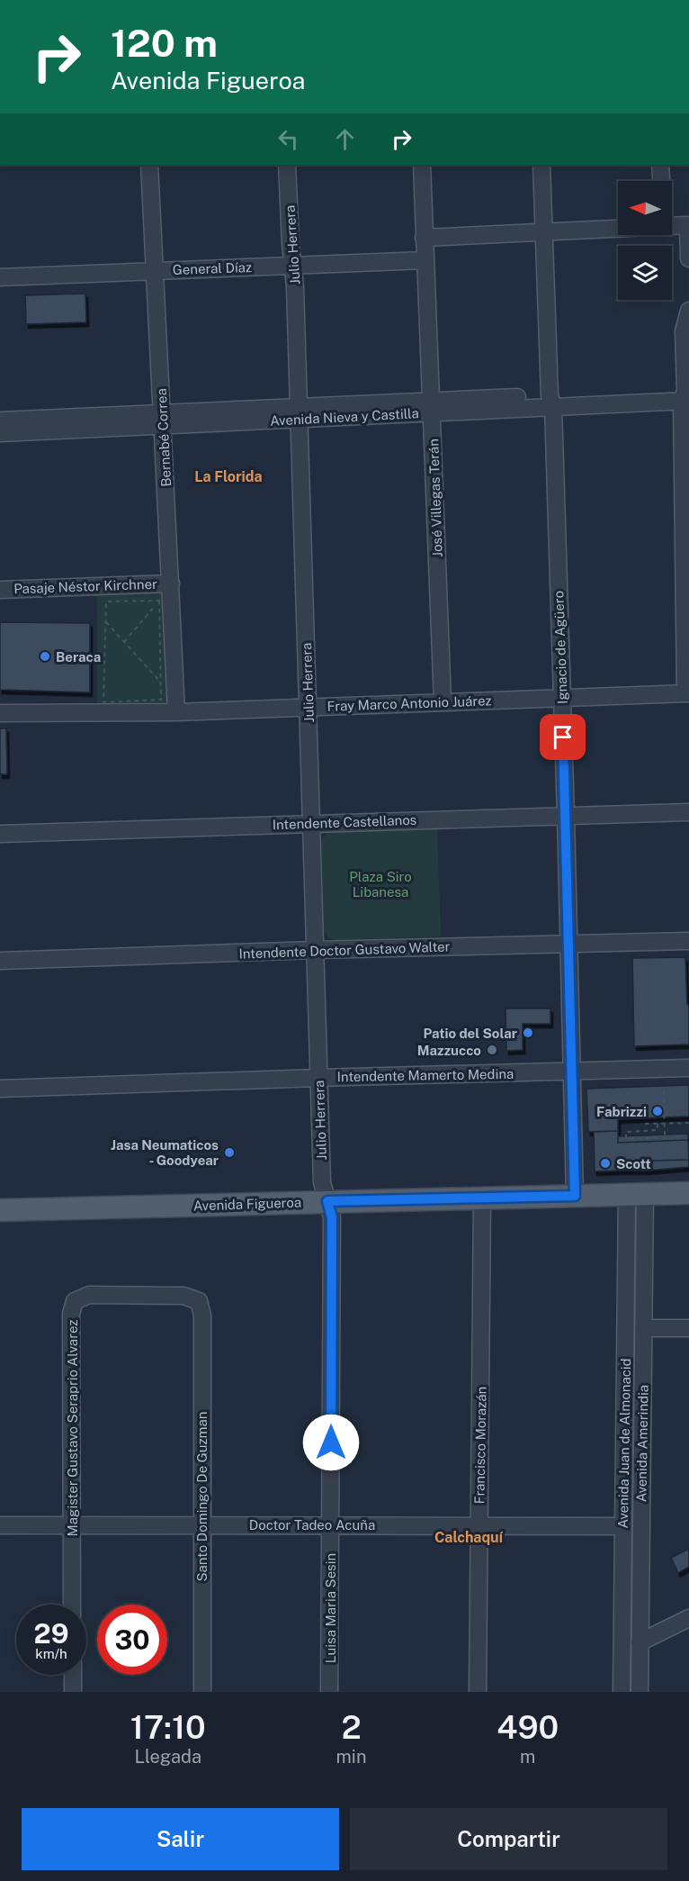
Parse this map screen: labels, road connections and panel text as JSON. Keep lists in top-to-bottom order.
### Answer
{
  "streets": {
    "main road": ["Avenida Figueroa"],
    "street": [
      "Julio Herrera",
      "General Díaz",
      "Avenida Nieva y Castilla",
      "Bernabé Correa",
      "José Villegas Terán",
      "Pasaje Néstor Kirchner",
      "Ignacio de Agüero",
      "Fray Marco Antonio Juárez",
      "Intendente Castellanos",
      "Intendente Doctor Gustavo Walter",
      "Intendente Mamerto Medina",
      "Magister Gustavo Seraprio Alvarez",
      "Avenida Juan de Almonacid",
      "Avenida Amerindia",
      "Francisco Morazán",
      "Santo Domingo De Guzman",
      "Doctor Tadeo Acuña",
      "Luisa Maria Sesin"
    ]
  },
  "crossings": [
    ["Julio Herrera", "General Díaz"],
    ["Julio Herrera", "Avenida Nieva y Castilla"],
    ["Julio Herrera", "Fray Marco Antonio Juárez"],
    ["Julio Herrera", "Intendente Castellanos"],
    ["Julio Herrera", "Intendente Doctor Gustavo Walter"],
    ["Julio Herrera", "Intendente Mamerto Medina"],
    ["Julio Herrera", "Avenida Figueroa"],
    ["Julio Herrera", "Luisa Maria Sesin"],
    ["General Díaz", "Bernabé Correa"],
    ["General Díaz", "José Villegas Terán"],
    ["Avenida Nieva y Castilla", "Bernabé Correa"],
    ["Avenida Nieva y Castilla", "José Villegas Terán"],
    ["Avenida Nieva y Castilla", "Ignacio de Agüero"],
    ["Bernabé Correa", "Pasaje Néstor Kirchner"],
    ["Bernabé Correa", "Fray Marco Antonio Juárez"],
    ["José Villegas Terán", "Fray Marco Antonio Juárez"],
    ["Ignacio de Agüero", "Fray Marco Antonio Juárez"],
    ["Ignacio de Agüero", "Intendente Castellanos"],
    ["Ignacio de Agüero", "Intendente Doctor Gustavo Walter"],
    ["Ignacio de Agüero", "Intendente Mamerto Medina"],
    ["Ignacio de Agüero", "Avenida Figueroa"],
    ["Avenida Figueroa", "Avenida Juan de Almonacid"],
    ["Avenida Figueroa", "Avenida Amerindia"],
    ["Avenida Figueroa", "Francisco Morazán"],
    ["Avenida Figueroa", "Luisa Maria Sesin"],
    ["Magister Gustavo Seraprio Alvarez", "Santo Domingo De Guzman"],
    ["Magister Gustavo Seraprio Alvarez", "Doctor Tadeo Acuña"],
    ["Avenida Juan de Almonacid", "Avenida Amerindia"],
    ["Avenida Juan de Almonacid", "Doctor Tadeo Acuña"],
    ["Francisco Morazán", "Doctor Tadeo Acuña"],
    ["Santo Domingo De Guzman", "Doctor Tadeo Acuña"],
    ["Doctor Tadeo Acuña", "Luisa Maria Sesin"]
  ],
  "districts": ["La Florida", "Calchaquí"],
  "parks": ["Plaza Siro Libanesa"],
  "places": [
    "Beraca",
    "Patio del Solar",
    "Mazzucco",
    "Fabrizzi",
    "Jasa Neumaticos - Goodyear",
    "Scott"
  ],
  "north": "left",
  "page": {
    "turn": ["120 m", "Avenida Figueroa"],
    "speed": "29 km/h",
    "limit": "30",
    "eta": [
      "17:10",
      "Llegada",
      "2",
      "min",
      "490",
      "m"
    ],
    "buttons": ["Salir", "Compartir"]
  }
}
